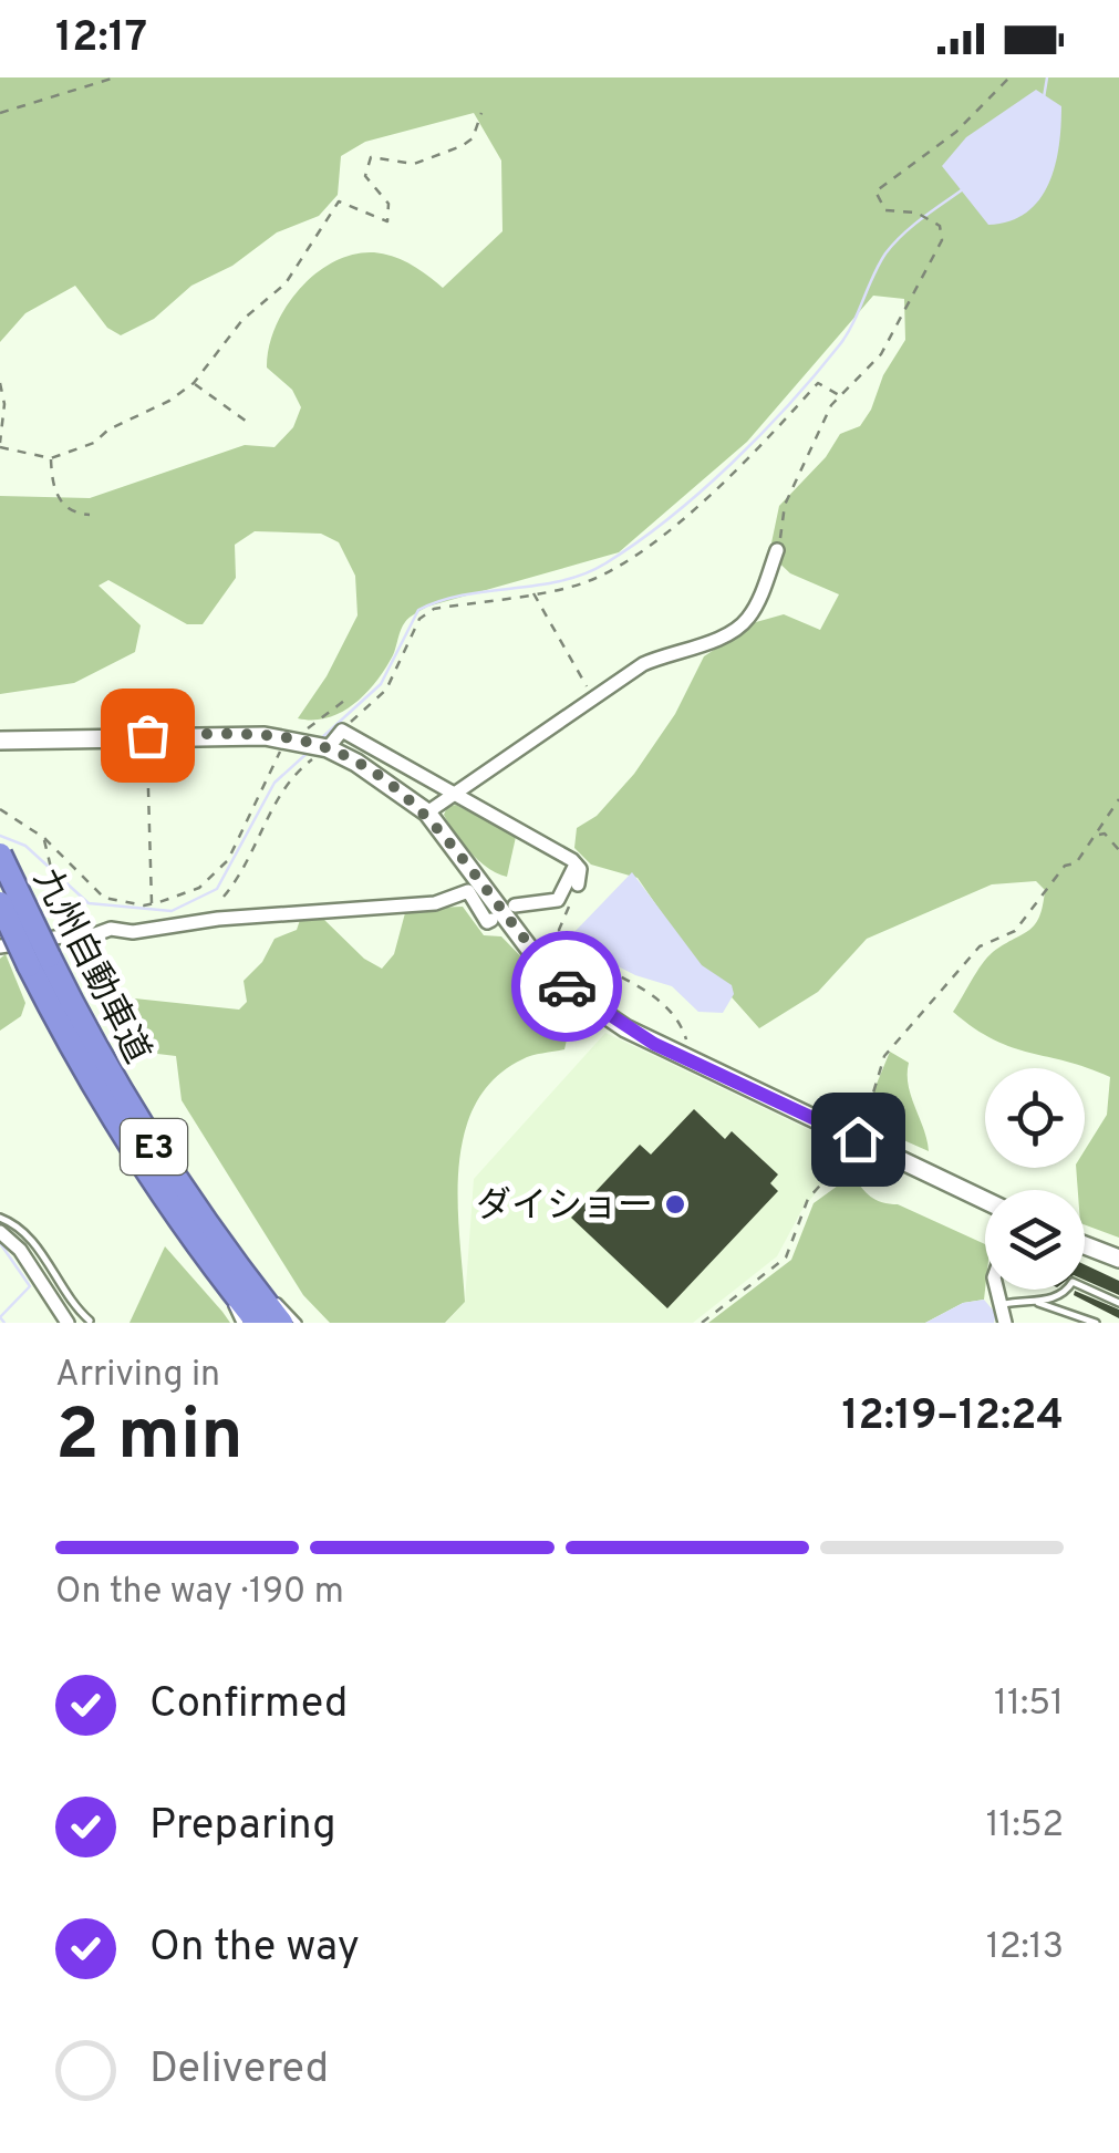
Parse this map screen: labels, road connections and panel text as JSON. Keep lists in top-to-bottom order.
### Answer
{
  "streets": {
    "highway": ["九州自動車道", "E3"]
  },
  "places": ["ダイショー"],
  "page": {
    "status": "12:17",
    "heading": ["2 min", "Arriving in", "12:19–12:24"],
    "bar": "On the way · 190 m",
    "list": [
      ["Confirmed", "11:51"],
      ["Preparing", "11:52"],
      ["On the way", "12:13"],
      "Delivered"
    ]
  }
}
